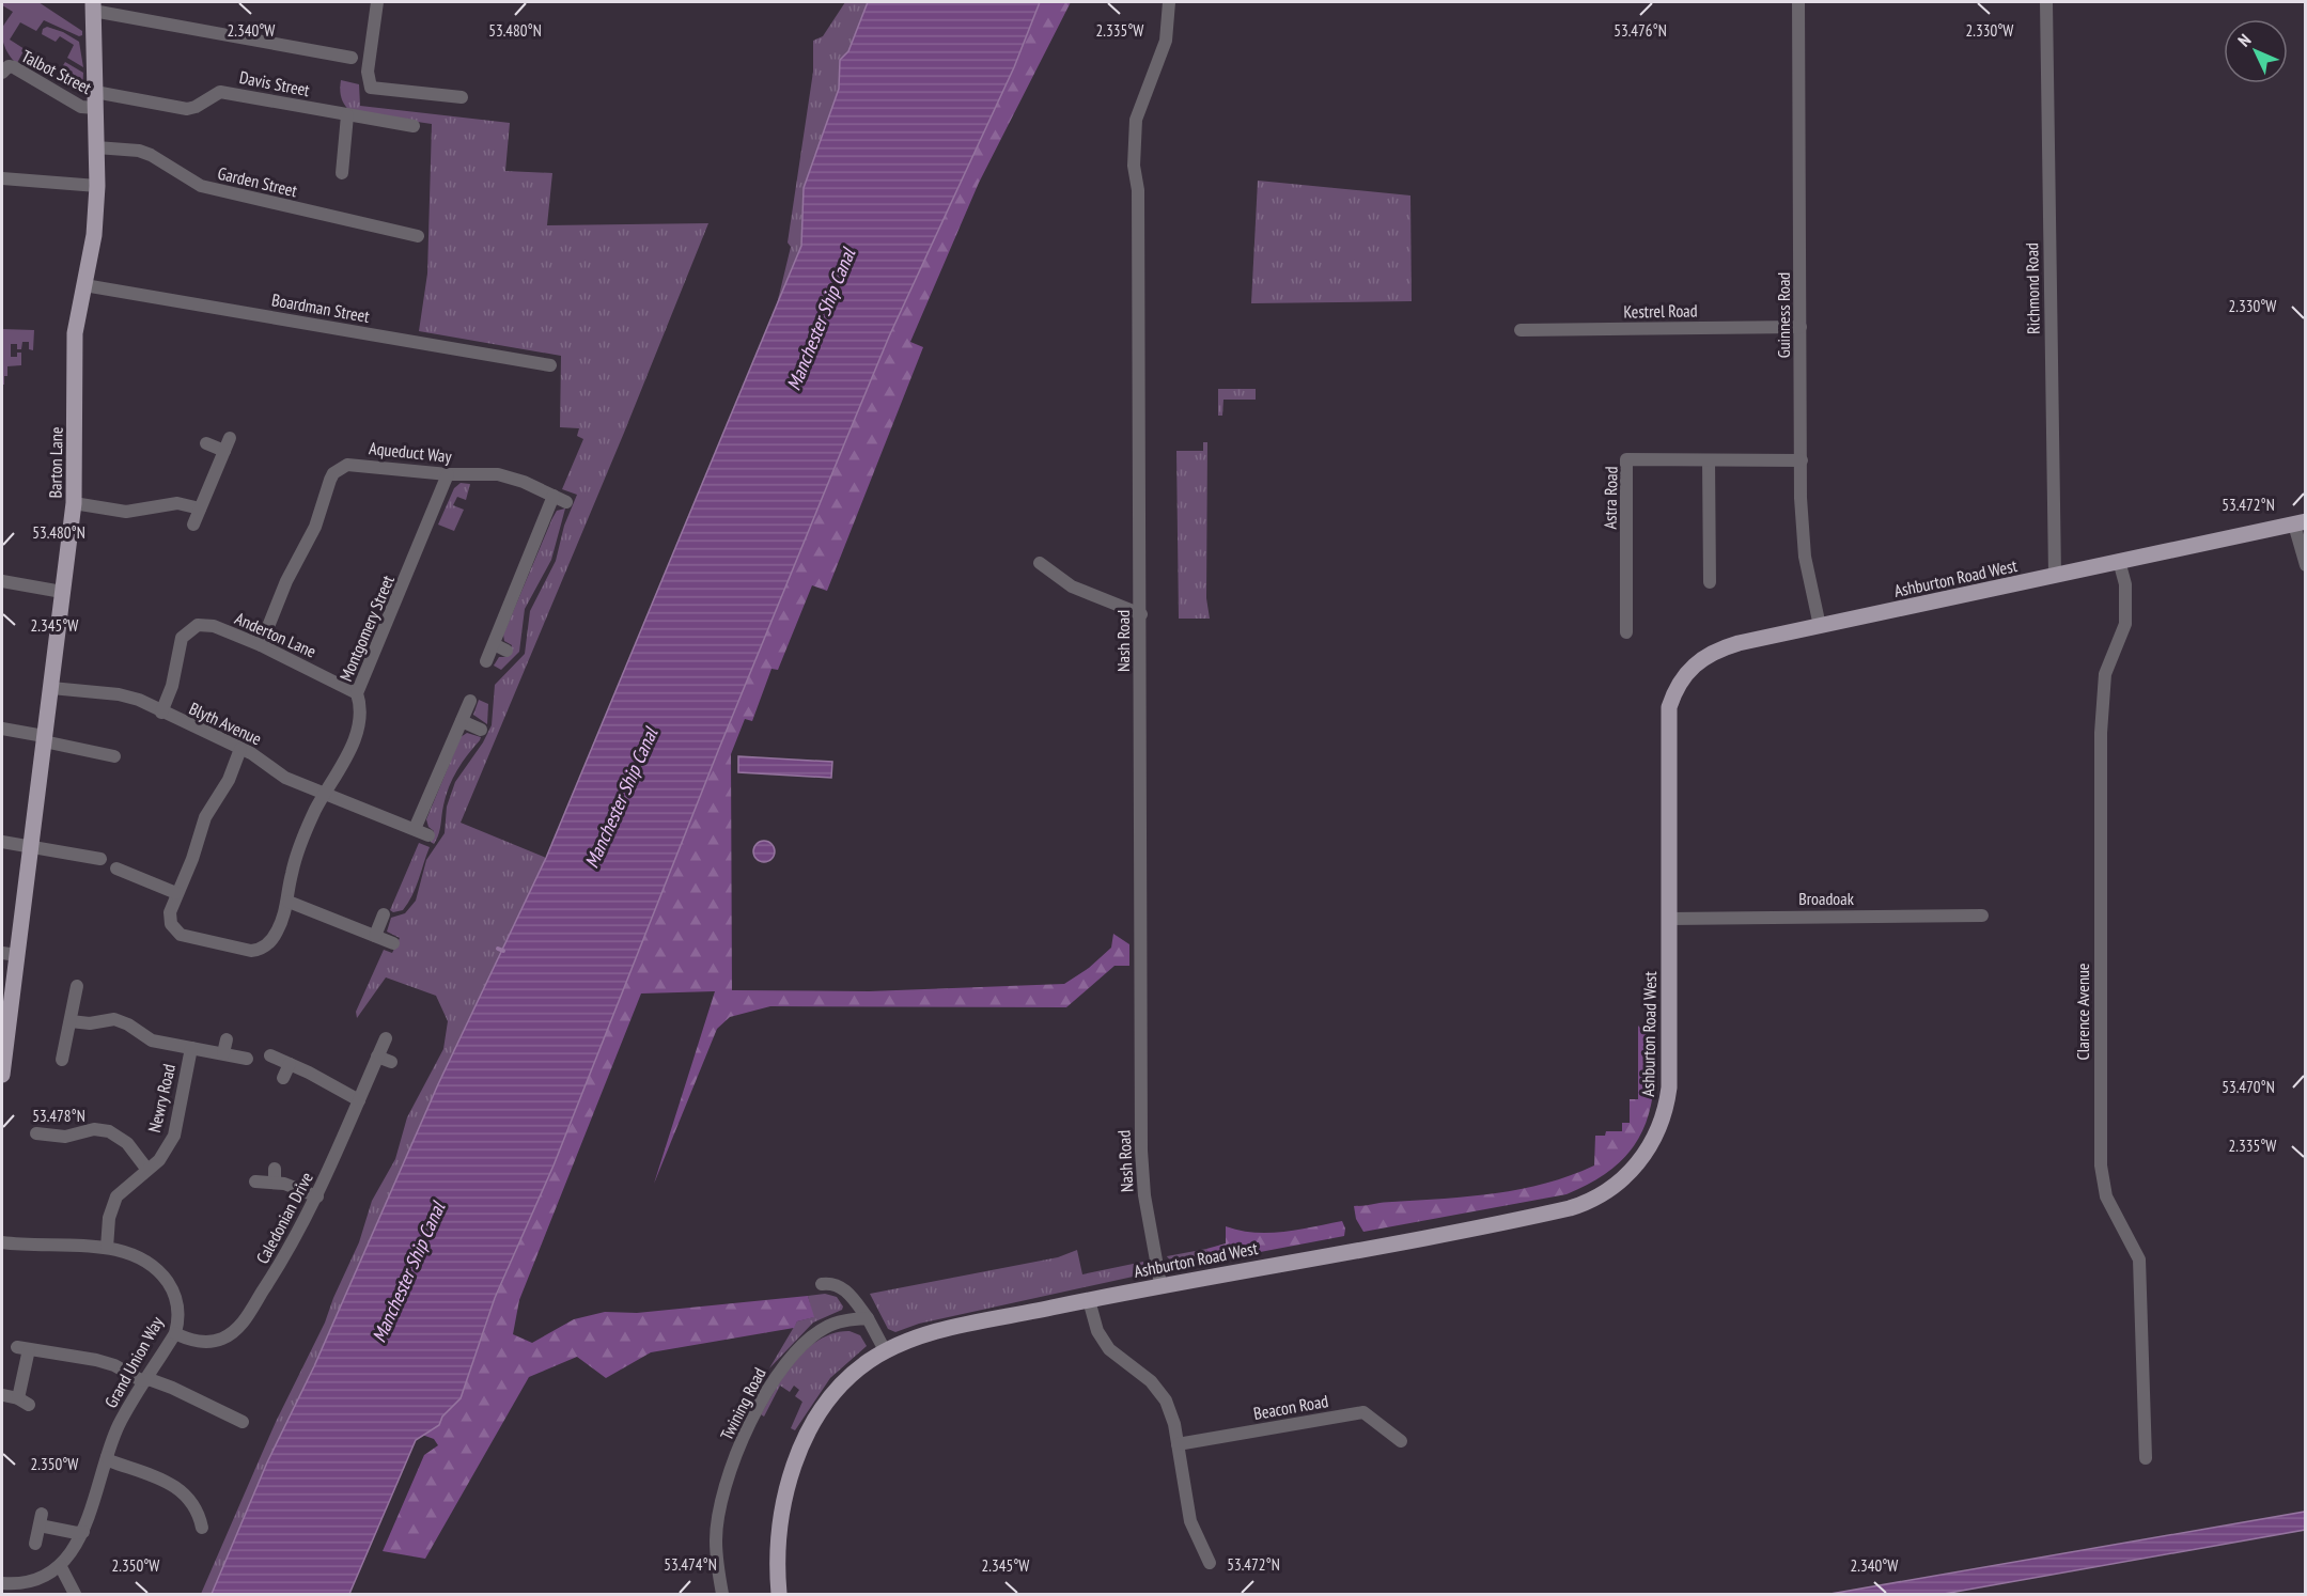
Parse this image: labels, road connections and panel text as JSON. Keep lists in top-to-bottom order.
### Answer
{
  "streets": {
    "main road": ["Barton Lane", "Ashburton Road West"],
    "street": [
      "Talbot Street",
      "Davis Street",
      "Garden Street",
      "Richmond Road",
      "Boardman Street",
      "Kestrel Road",
      "Guinness Road",
      "Aqueduct Way",
      "Astra Road",
      "Montgomery Street",
      "Anderton Lane",
      "Nash Road",
      "Blyth Avenue",
      "Broadoak",
      "Clarence Avenue",
      "Newry Road",
      "Caledonian Drive",
      "Grand Union Way",
      "Twining Road",
      "Beacon Road"
    ]
  },
  "crossings": [
    ["Talbot Street", "Davis Street"],
    ["Talbot Street", "Barton Lane"],
    ["Davis Street", "Barton Lane"],
    ["Garden Street", "Barton Lane"],
    ["Richmond Road", "Ashburton Road West"],
    ["Boardman Street", "Barton Lane"],
    ["Kestrel Road", "Guinness Road"],
    ["Guinness Road", "Astra Road"],
    ["Guinness Road", "Ashburton Road West"],
    ["Aqueduct Way", "Montgomery Street"],
    ["Aqueduct Way", "Anderton Lane"],
    ["Barton Lane", "Blyth Avenue"],
    ["Ashburton Road West", "Nash Road"],
    ["Ashburton Road West", "Broadoak"],
    ["Ashburton Road West", "Clarence Avenue"],
    ["Montgomery Street", "Anderton Lane"],
    ["Montgomery Street", "Blyth Avenue"],
    ["Anderton Lane", "Blyth Avenue"],
    ["Newry Road", "Grand Union Way"],
    ["Caledonian Drive", "Grand Union Way"]
  ],
  "water": ["Manchester Ship Canal"],
  "north": "top left",
  "coordinates": [
    "2.340°W",
    "2.335°W",
    "2.330°W",
    "53.480°N",
    "53.476°N",
    "53.472°N",
    "2.345°W",
    "53.470°N",
    "53.478°N",
    "2.350°W",
    "53.474°N"
  ]
}
